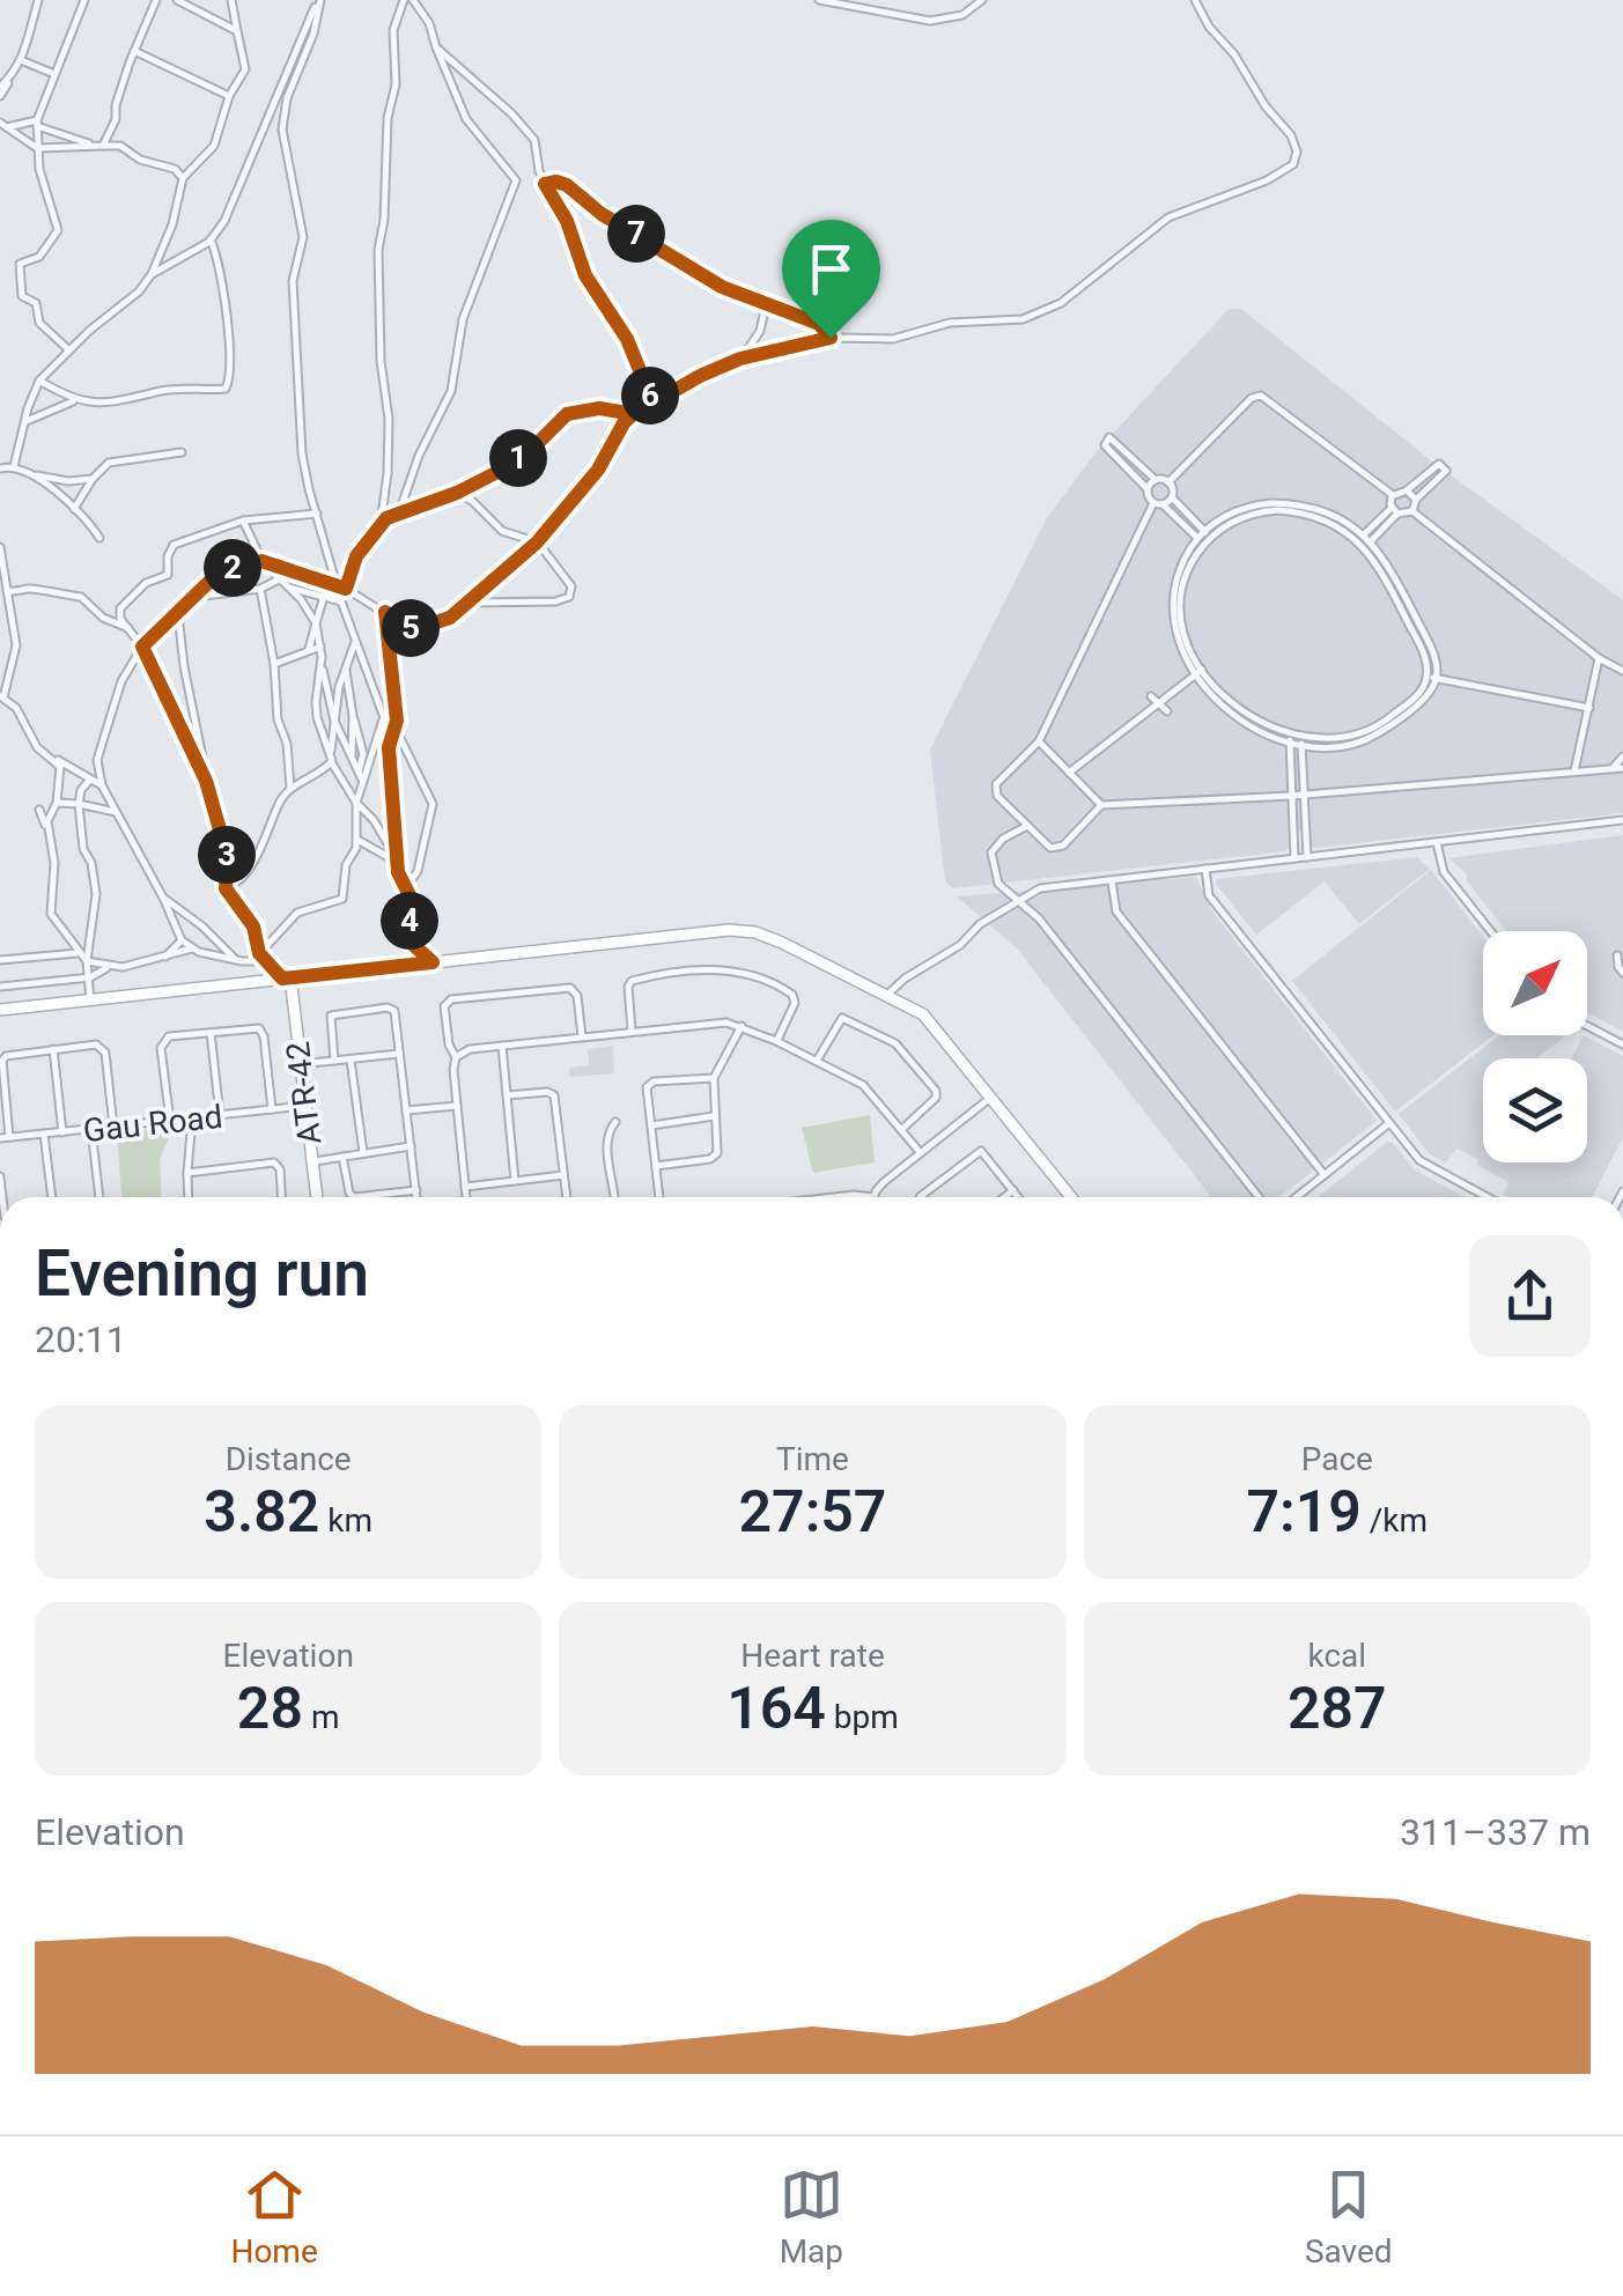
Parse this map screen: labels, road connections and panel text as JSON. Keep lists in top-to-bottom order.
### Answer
{
  "streets": {
    "main road": ["ATR-42"],
    "street": ["Gau Road"]
  },
  "crossings": [
    ["ATR-42", "Gau Road"]
  ],
  "north": "top right",
  "page": {
    "pins": [
      "7",
      "6",
      "1",
      "2",
      "5",
      "3",
      "4"
    ],
    "heading": ["Evening run", "20:11"],
    "stats": [
      ["Distance", "3.82 km"],
      ["Time", "27:57"],
      ["Pace", "7:19 /km"],
      ["Elevation", "28 m"],
      ["Heart rate", "164 bpm"],
      ["kcal", "287"]
    ],
    "chart": ["Elevation", "311–337 m"],
    "tabs": ["Home", "Map", "Saved"]
  }
}
